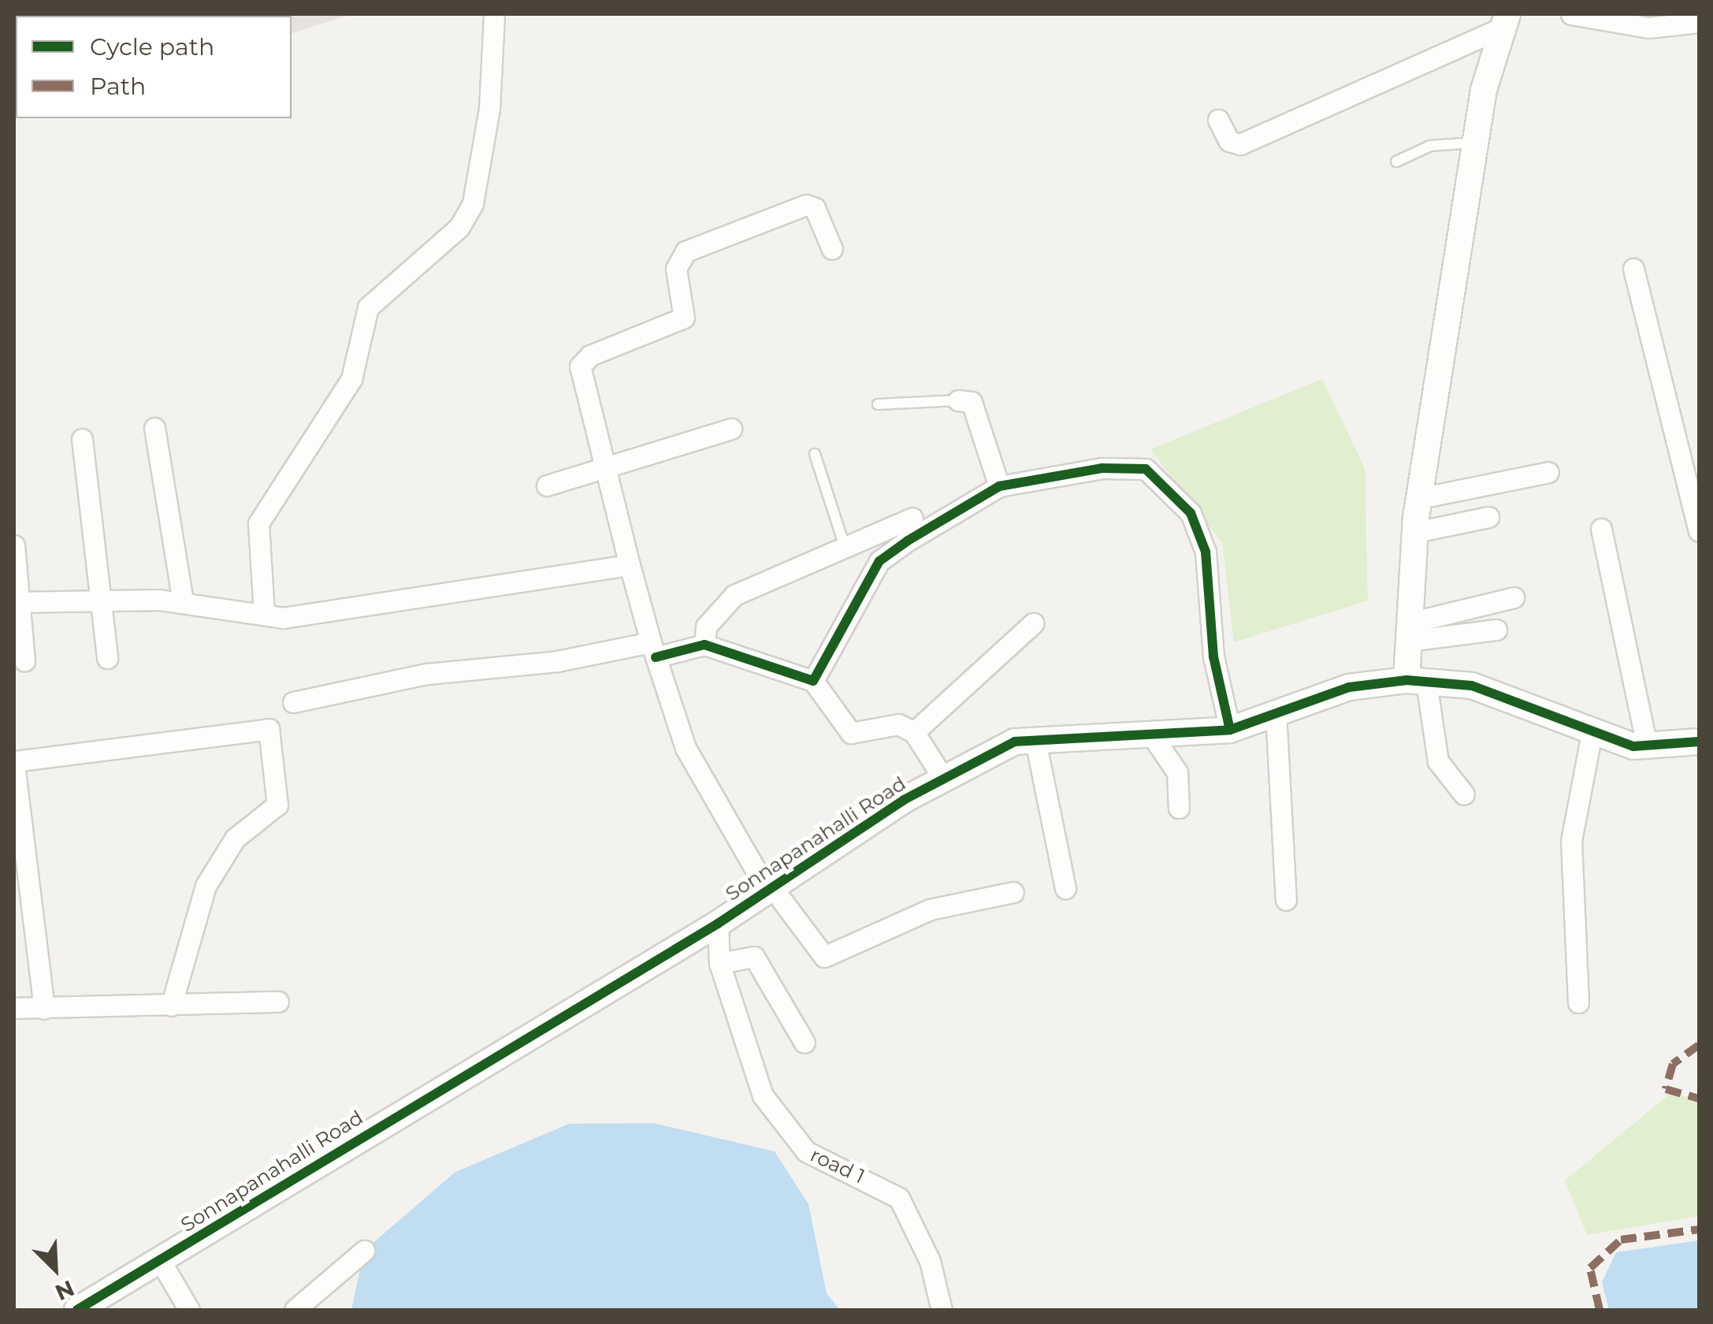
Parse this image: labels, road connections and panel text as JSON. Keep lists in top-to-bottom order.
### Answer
{
  "streets": {
    "street": ["Sonnapanahalli Road", "road 1"]
  },
  "crossings": [
    ["Sonnapanahalli Road", "road 1"]
  ],
  "legend": ["Cycle path", "Path"],
  "north": "bottom right"
}
